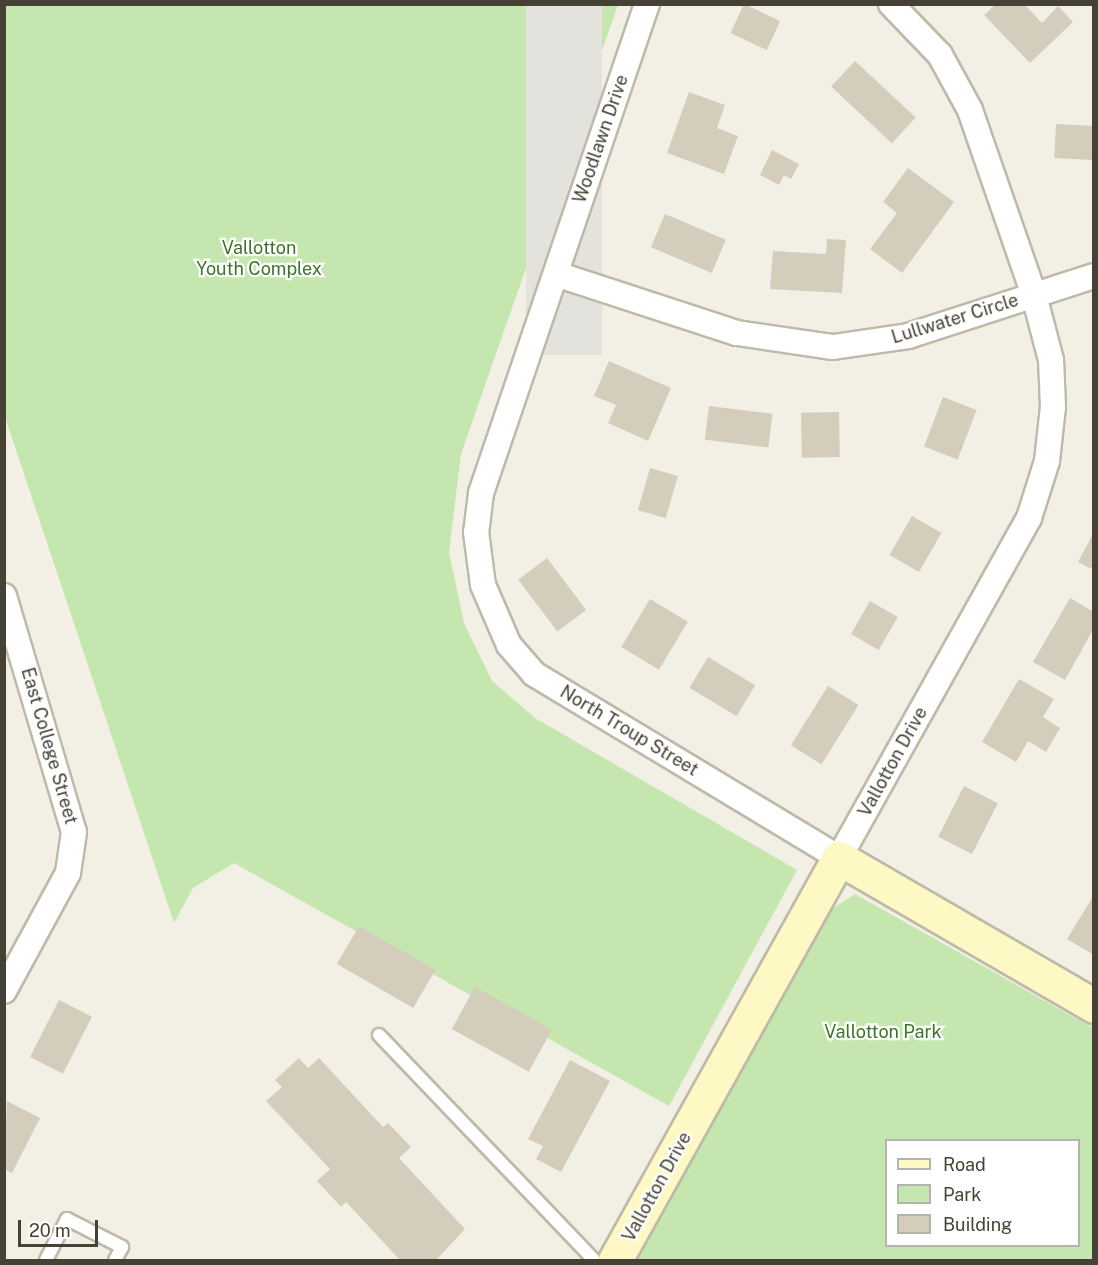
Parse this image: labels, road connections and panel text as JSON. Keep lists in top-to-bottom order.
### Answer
{
  "streets": {
    "street": [
      "Woodlawn Drive",
      "Lullwater Circle",
      "North Troup Street",
      "East College Street",
      "Vallotton Drive"
    ]
  },
  "crossings": [
    ["Woodlawn Drive", "Lullwater Circle"],
    ["Woodlawn Drive", "North Troup Street"],
    ["Lullwater Circle", "North Troup Street"],
    ["Lullwater Circle", "Vallotton Drive"],
    ["North Troup Street", "Vallotton Drive"]
  ],
  "parks": ["Vallotton Youth Complex", "Vallotton Park"],
  "legend": ["Road", "Park", "Building"],
  "scale_bar": "20 m"
}
